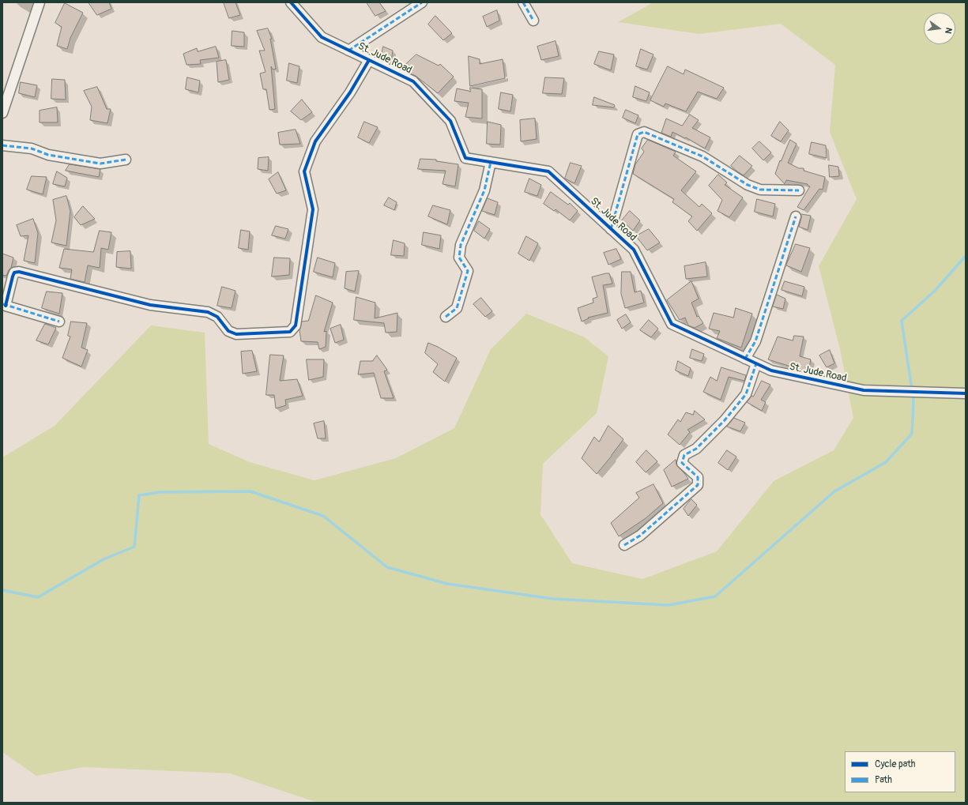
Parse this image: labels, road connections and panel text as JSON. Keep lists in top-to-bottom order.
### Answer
{
  "streets": {
    "street": ["St. Jude Road"]
  },
  "legend": ["Cycle path", "Path"],
  "north": "right"
}
